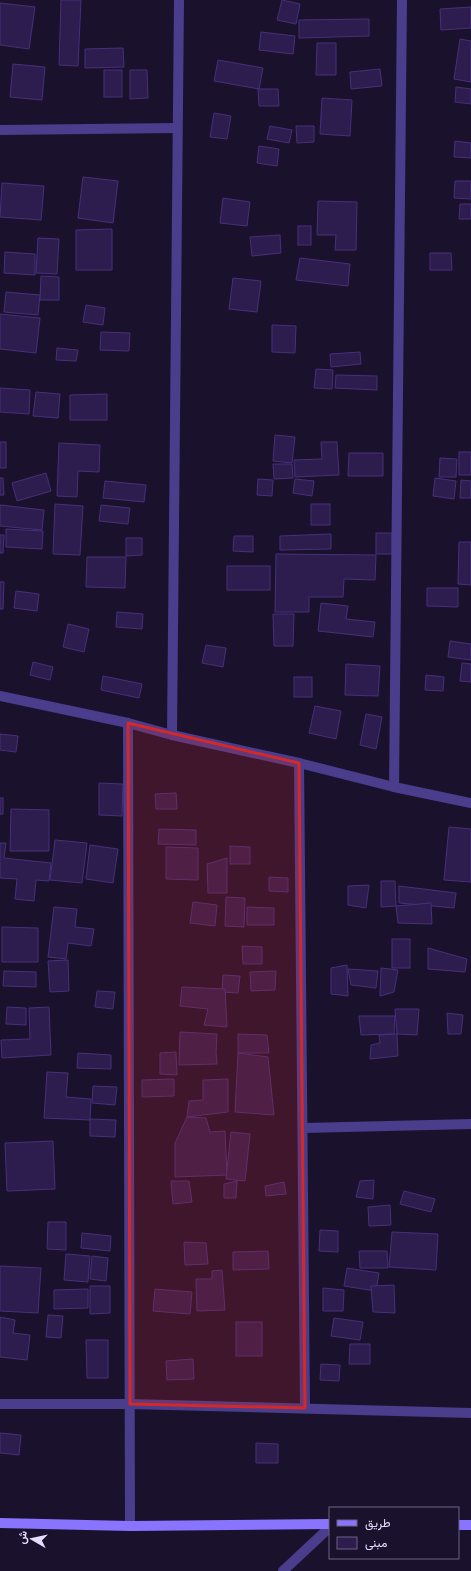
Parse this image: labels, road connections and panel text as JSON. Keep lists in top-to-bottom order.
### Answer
{
  "legend": ["طريق", "مبنى"],
  "north": "left"
}
